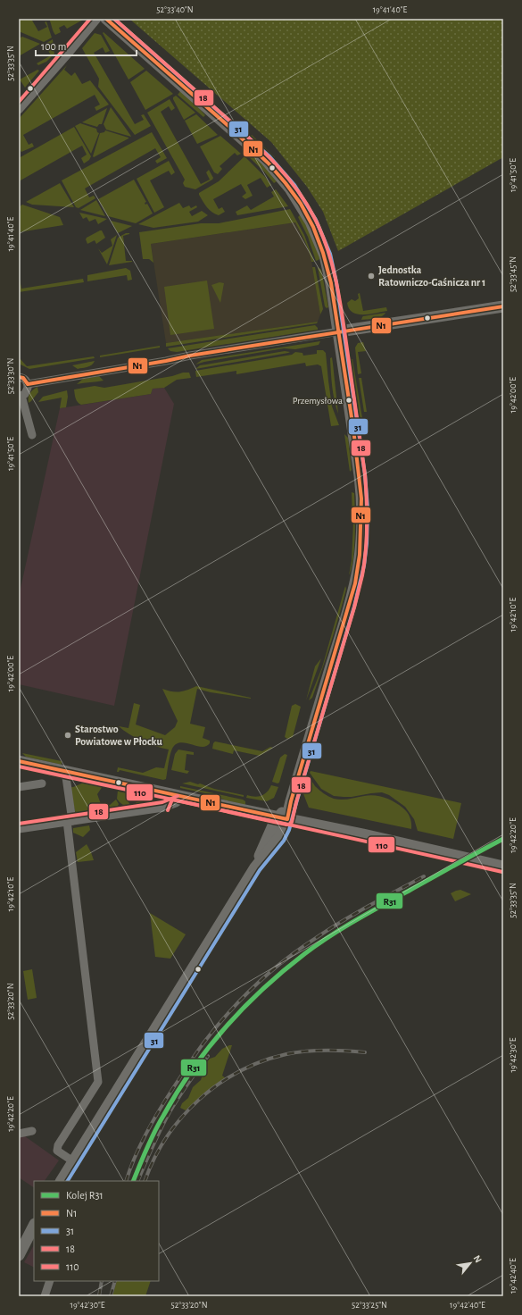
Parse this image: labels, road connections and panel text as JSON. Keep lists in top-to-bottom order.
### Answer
{
  "places": ["Jednostka Ratowniczo-Gaśnicza nr 1", "Przemysłowa", "Starostwo Powiatowe w Płocku"],
  "lines": [
    "transit line N1",
    "transit line 31",
    "transit line 18",
    "transit line 110",
    "rail line R31"
  ],
  "legend": [
    "Kolej R31",
    "N1",
    "31",
    "18",
    "110"
  ],
  "scale_bar": "100 m",
  "north": "top right",
  "coordinates": [
    "52°33'40\"N",
    "19°41'40\"E",
    "52°33'35\"N",
    "19°41'50\"E",
    "52°33'45\"N",
    "52°33'30\"N",
    "19°42'00\"E",
    "19°42'10\"E",
    "19°42'20\"E",
    "52°33'20\"N",
    "19°42'30\"E",
    "19°42'40\"E",
    "52°33'25\"N"
  ]
}
